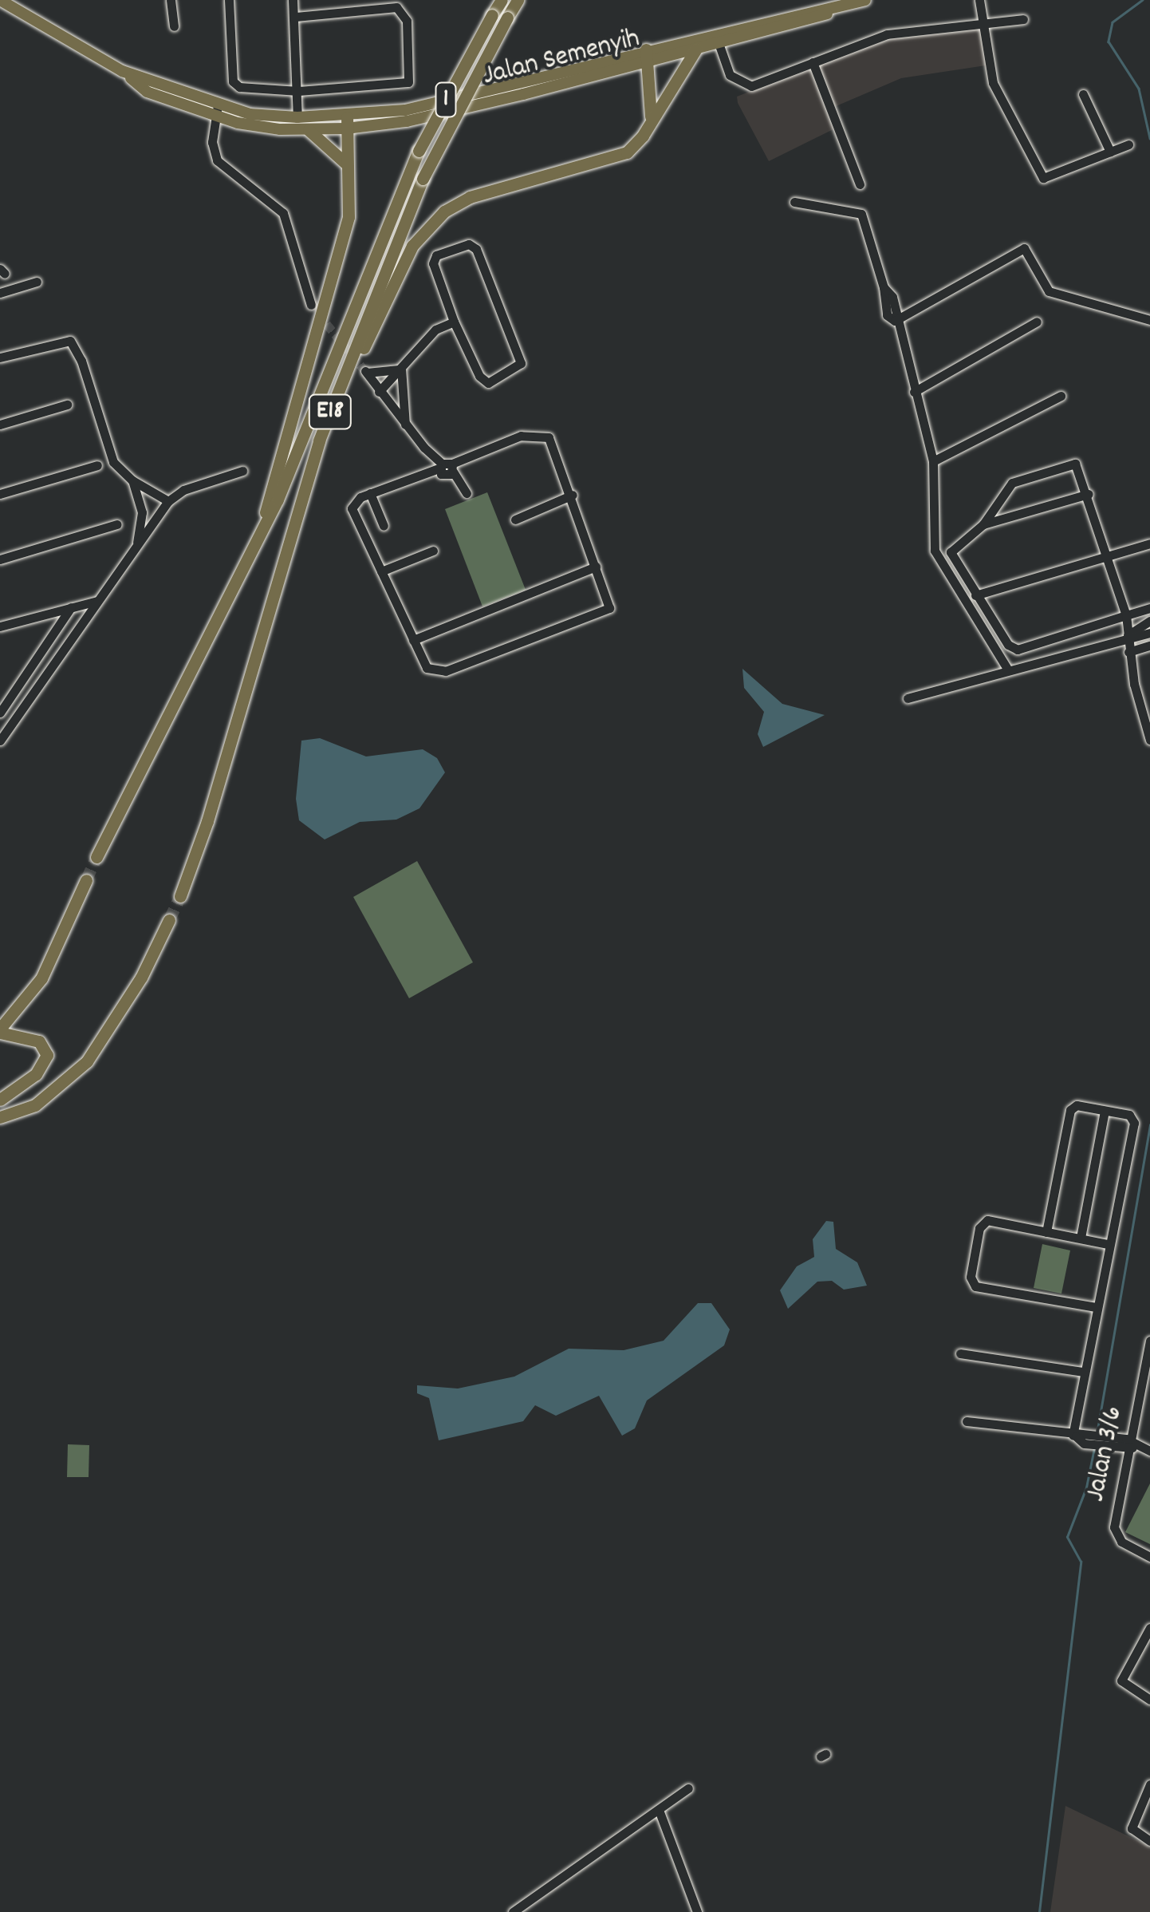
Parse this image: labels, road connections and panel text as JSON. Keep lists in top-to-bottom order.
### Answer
{
  "streets": {
    "highway": ["E18"],
    "main road": ["Jalan Semenyih", "1"],
    "street": ["Jalan 3/6"]
  }
}
